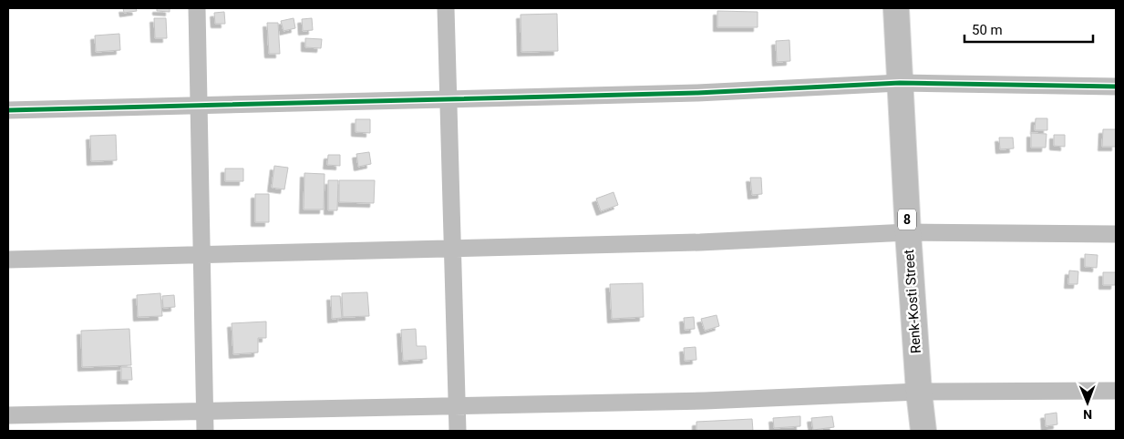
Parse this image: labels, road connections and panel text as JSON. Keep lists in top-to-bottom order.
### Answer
{
  "streets": {
    "main road": ["8", "Renk-Kosti Street"]
  },
  "scale_bar": "50 m",
  "north": "bottom"
}
